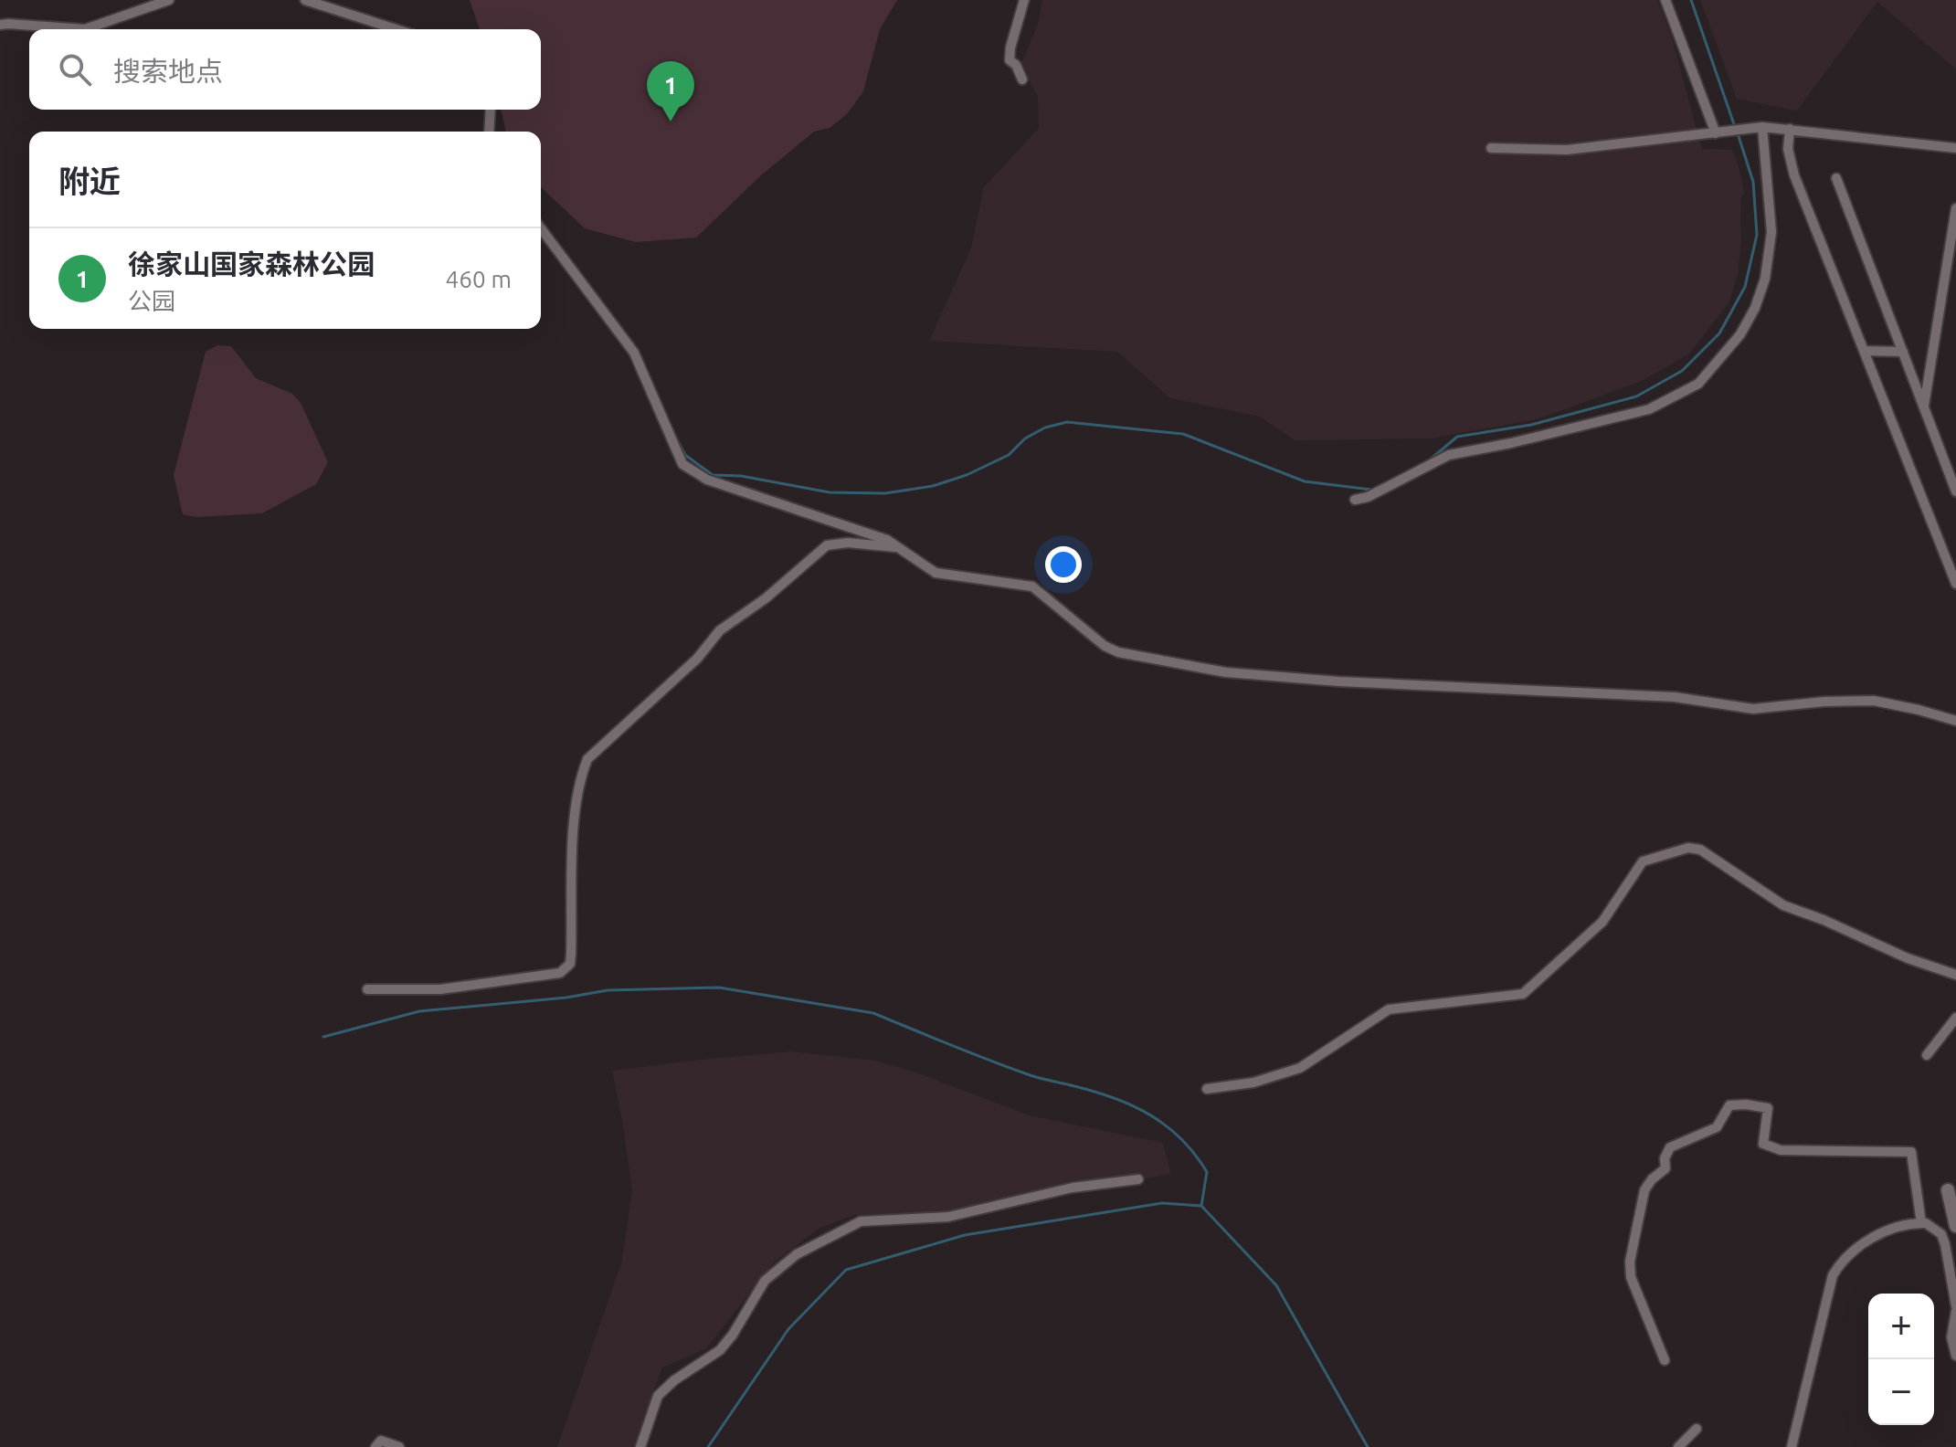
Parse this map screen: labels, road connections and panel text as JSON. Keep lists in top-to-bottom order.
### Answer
{
  "page": {
    "search": "搜索地点",
    "pins": "1",
    "heading": "附近",
    "list": [
      {
        "mark": "1",
        "name": "徐家山国家森林公园",
        "note": "公园",
        "value": "460 m"
      }
    ],
    "map_buttons": ["+", "−"]
  }
}
